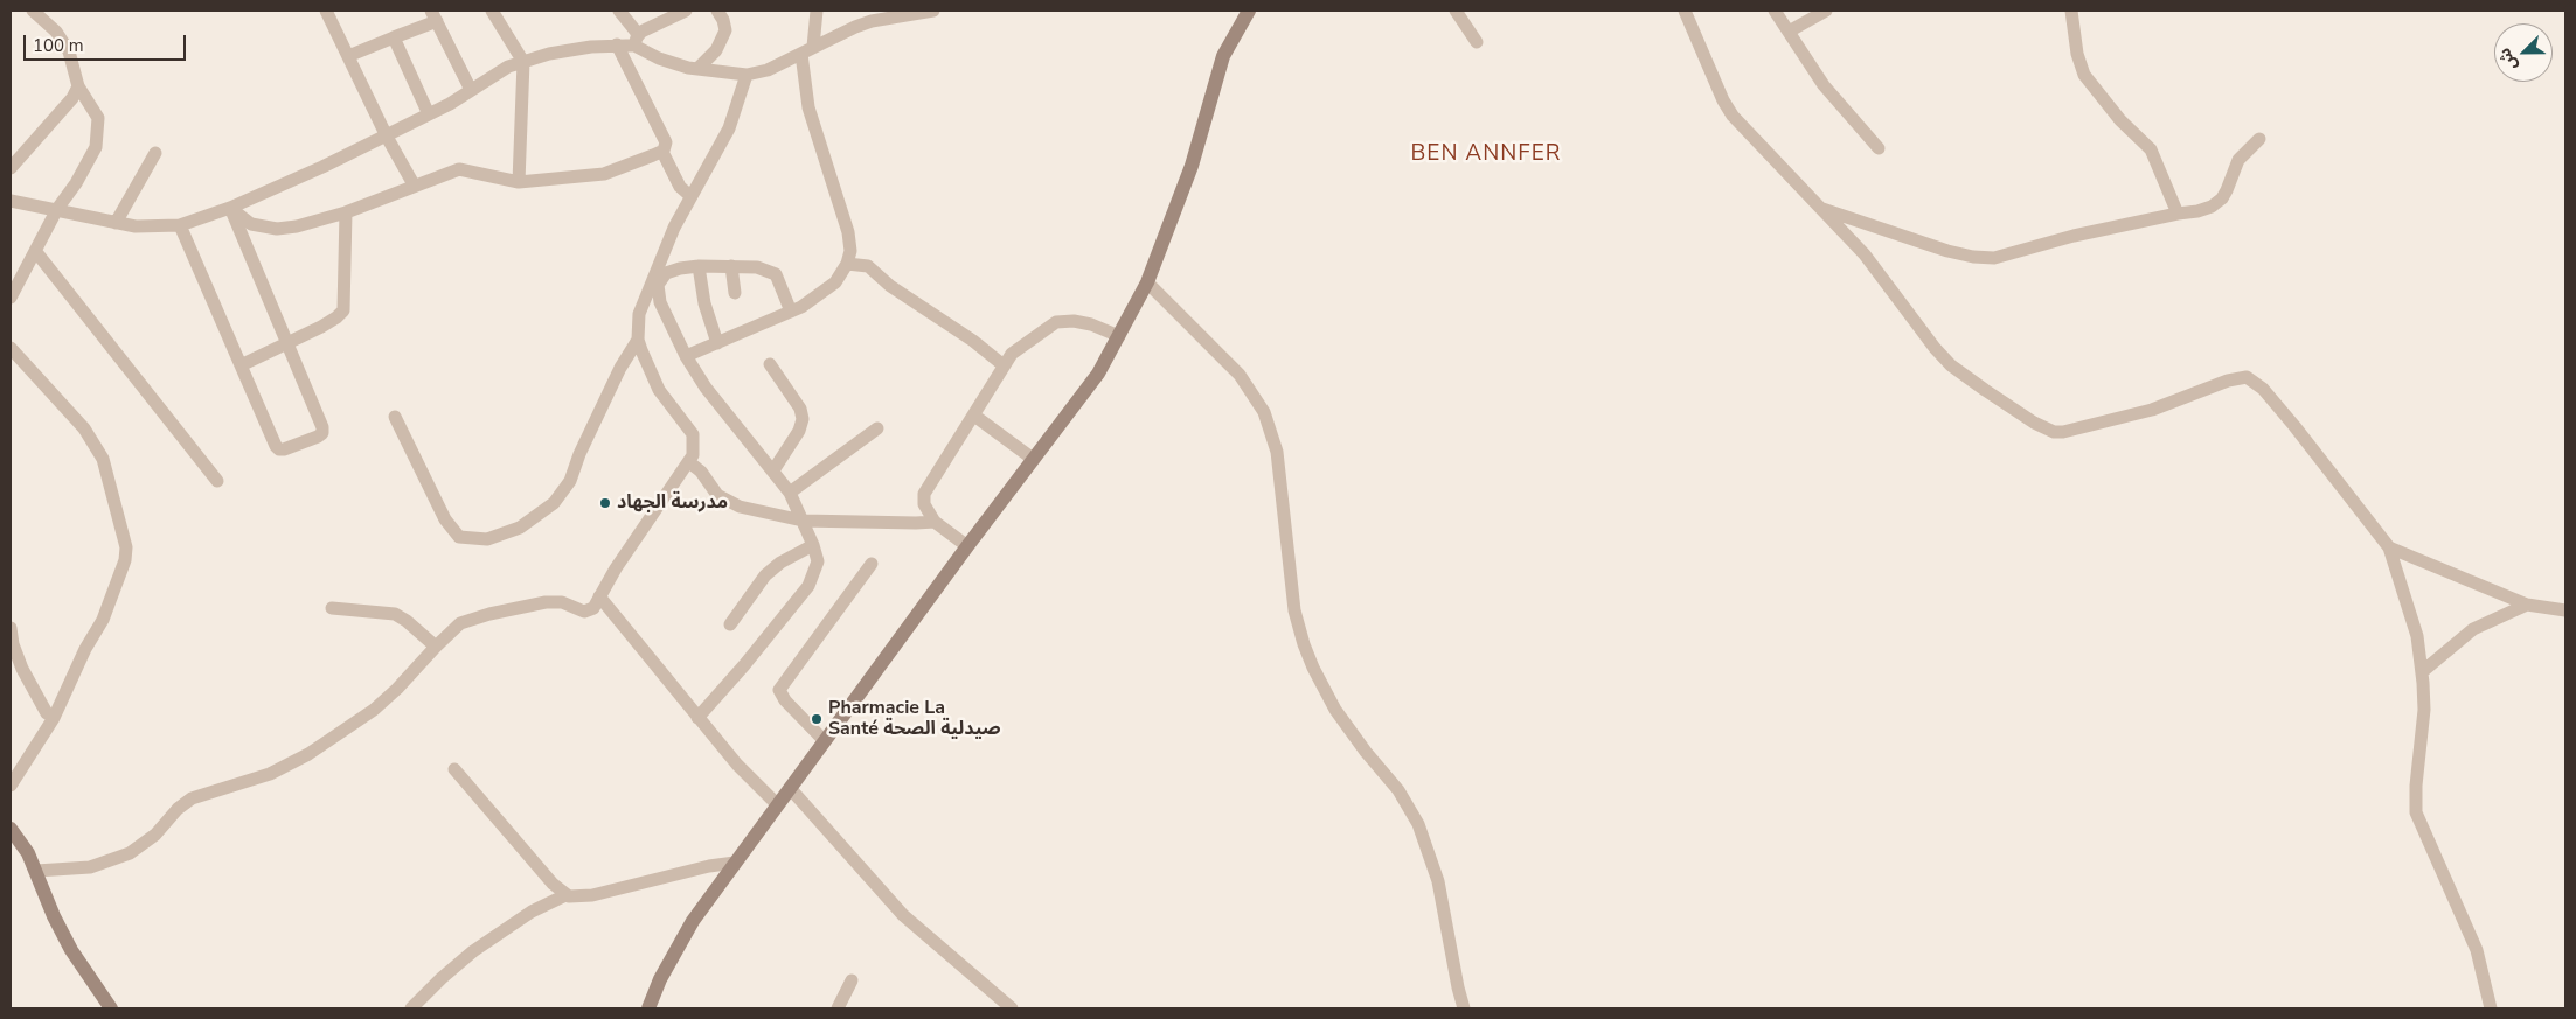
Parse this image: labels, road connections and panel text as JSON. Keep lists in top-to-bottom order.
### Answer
{
  "districts": ["BEN ANNFER"],
  "places": ["مدرسة الجهاد", "Pharmacie La Santé صيدلية الصحة"],
  "scale_bar": "100 m",
  "north": "bottom left"
}
